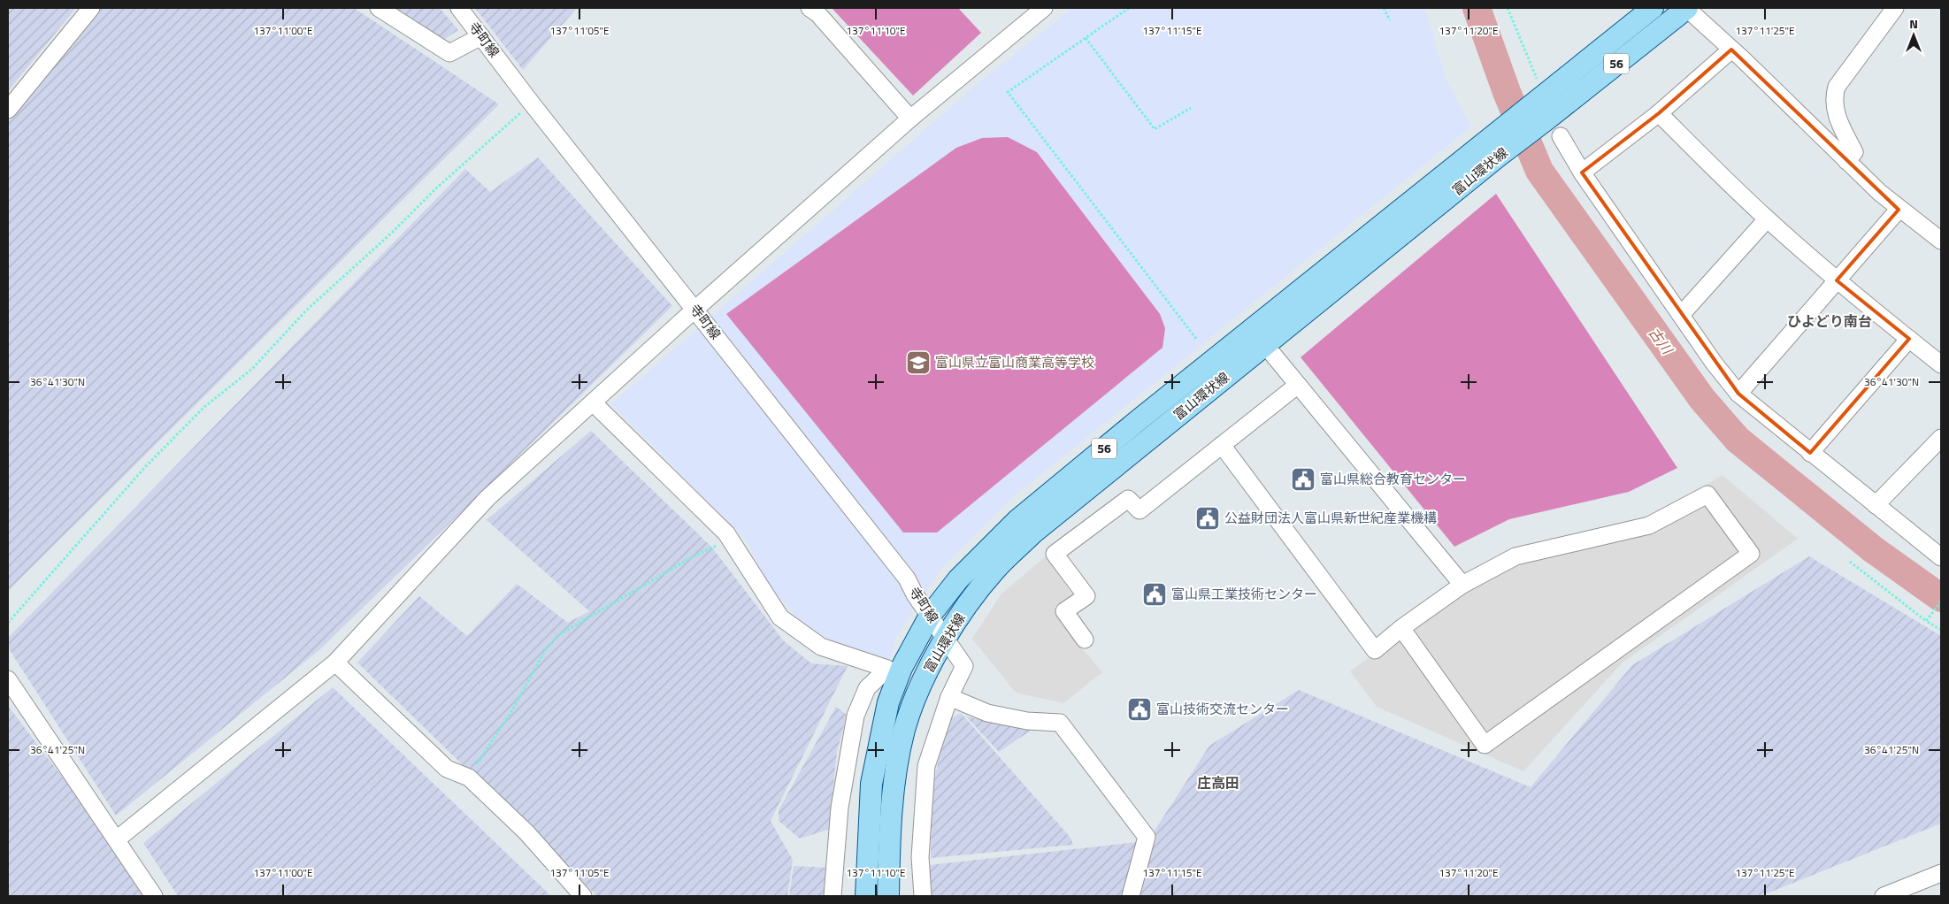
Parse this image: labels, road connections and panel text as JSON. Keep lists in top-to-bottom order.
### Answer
{
  "streets": {
    "main road": ["56", "富山環状線"],
    "street": ["寺町線"]
  },
  "crossings": [
    ["寺町線", "富山環状線"]
  ],
  "districts": ["ひよどり南台", "庄高田"],
  "water": ["古川"],
  "places": {
    "school or university": ["富山県立富山商業高等学校"],
    "public building": [
      "富山県総合教育センター",
      "公益財団法人富山県新世紀産業機構",
      "富山県工業技術センター",
      "富山技術交流センター"
    ]
  },
  "north": "top",
  "coordinates": [
    "137°11'00\"E",
    "137°11'05\"E",
    "137°11'10\"E",
    "137°11'15\"E",
    "137°11'20\"E",
    "137°11'25\"E",
    "36°41'30\"N",
    "36°41'25\"N"
  ]
}
